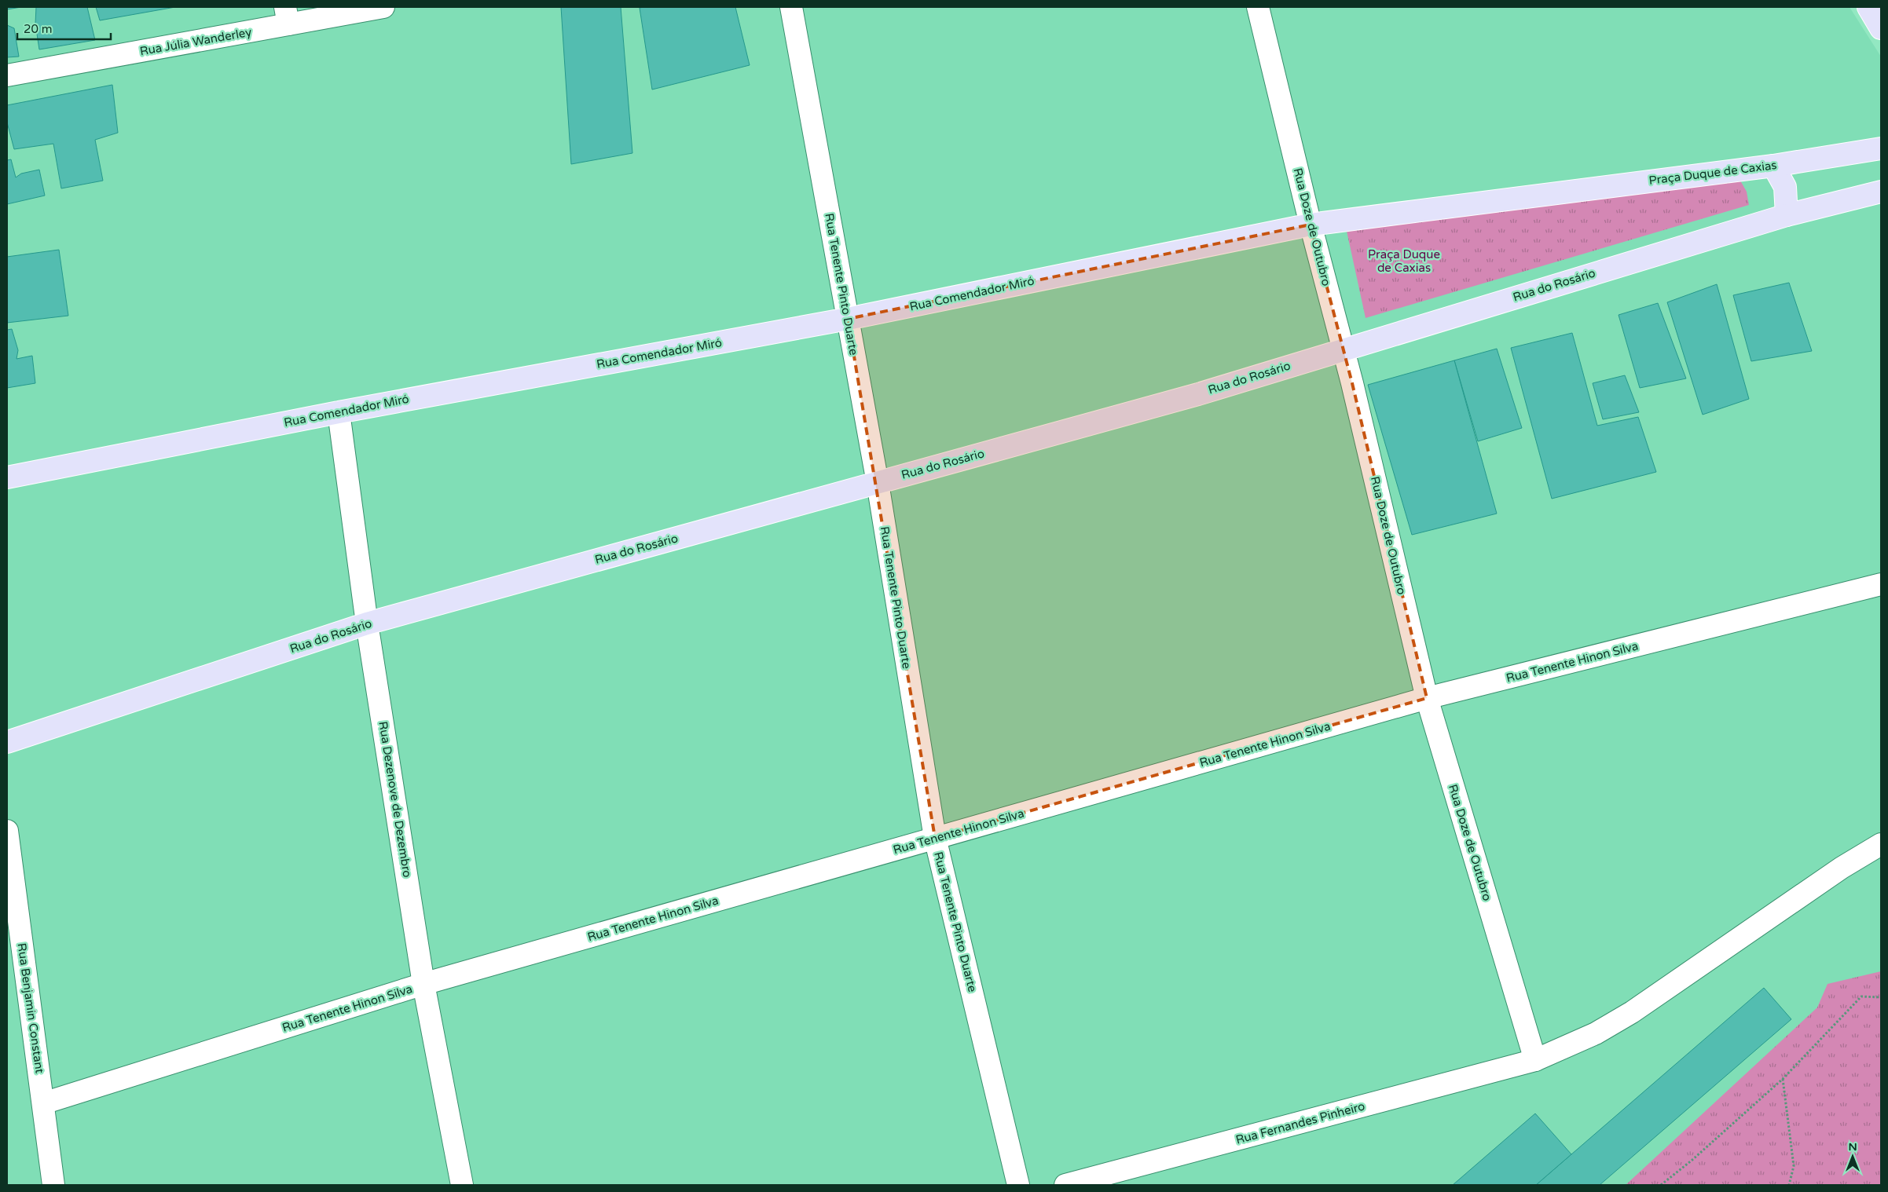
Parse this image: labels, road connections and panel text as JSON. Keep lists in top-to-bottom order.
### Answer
{
  "streets": {
    "main road": ["Praça Duque de Caxias", "Rua do Rosário", "Rua Comendador Miró"],
    "street": [
      "Rua Júlia Wanderley",
      "Rua Doze de Outubro",
      "Rua Tenente Pinto Duarte",
      "Rua Tenente Hinon Silva",
      "Rua Dezenove de Dezembro",
      "Rua Benjamin Constant",
      "Rua Fernandes Pinheiro"
    ]
  },
  "crossings": [
    ["Praça Duque de Caxias", "Rua Doze de Outubro"],
    ["Praça Duque de Caxias", "Rua Comendador Miró"],
    ["Rua Doze de Outubro", "Rua do Rosário"],
    ["Rua Doze de Outubro", "Rua Comendador Miró"],
    ["Rua Doze de Outubro", "Rua Tenente Hinon Silva"],
    ["Rua Doze de Outubro", "Rua Fernandes Pinheiro"],
    ["Rua Tenente Pinto Duarte", "Rua do Rosário"],
    ["Rua Tenente Pinto Duarte", "Rua Comendador Miró"],
    ["Rua Tenente Pinto Duarte", "Rua Tenente Hinon Silva"],
    ["Rua do Rosário", "Rua Dezenove de Dezembro"],
    ["Rua Comendador Miró", "Rua Dezenove de Dezembro"],
    ["Rua Tenente Hinon Silva", "Rua Dezenove de Dezembro"],
    ["Rua Tenente Hinon Silva", "Rua Benjamin Constant"]
  ],
  "parks": ["Praça Duque de Caxias"],
  "scale_bar": "20 m",
  "north": "top"
}
